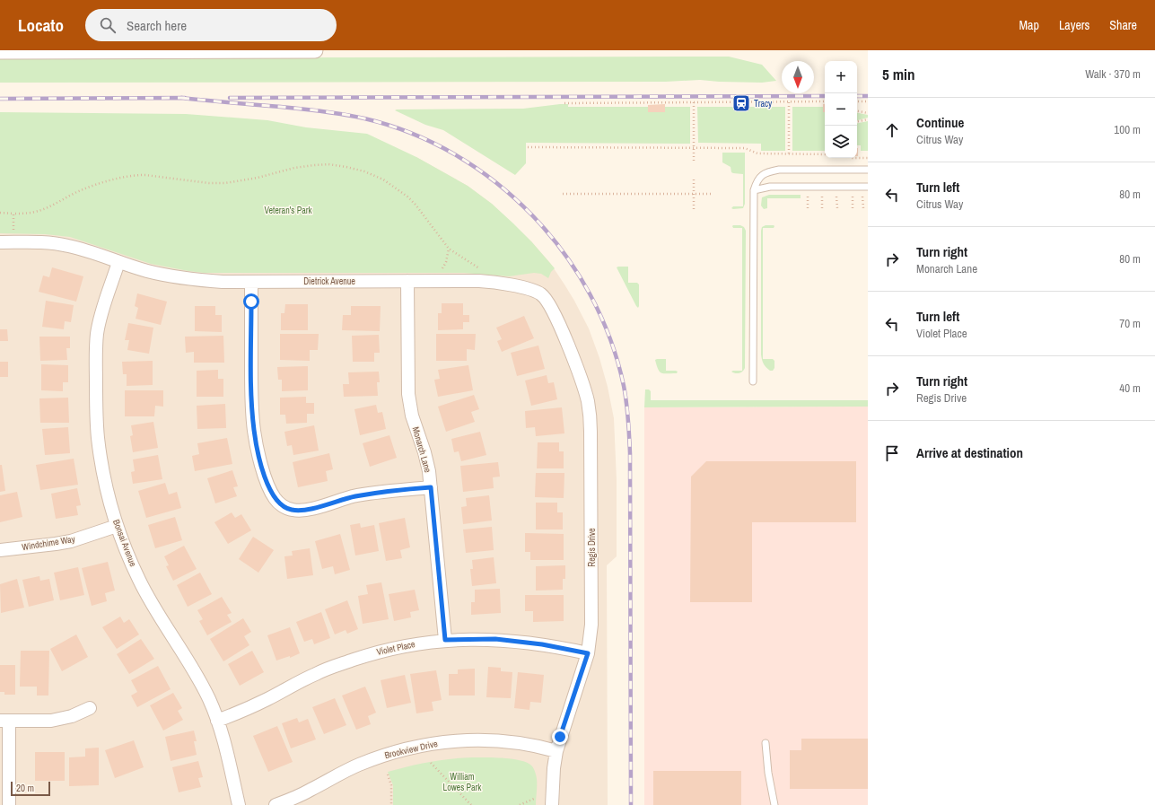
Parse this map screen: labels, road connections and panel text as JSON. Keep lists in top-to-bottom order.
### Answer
{
  "streets": {
    "street": [
      "Dietrick Avenue",
      "Monarch Lane",
      "Windchime Way",
      "Bonsai Avenue",
      "Regis Drive",
      "Violet Place",
      "Brookview Drive"
    ]
  },
  "crossings": [
    ["Dietrick Avenue", "Monarch Lane"],
    ["Dietrick Avenue", "Bonsai Avenue"],
    ["Dietrick Avenue", "Regis Drive"],
    ["Monarch Lane", "Violet Place"],
    ["Windchime Way", "Bonsai Avenue"],
    ["Bonsai Avenue", "Violet Place"],
    ["Regis Drive", "Violet Place"],
    ["Regis Drive", "Brookview Drive"]
  ],
  "parks": ["Veteran's Park", "William Lowes Park"],
  "places": {
    "station": ["Tracy"]
  },
  "scale_bar": "20 m",
  "north": "bottom",
  "page": {
    "header": "Locato",
    "search": "Search here",
    "nav": ["Map", "Layers", "Share"],
    "heading": ["5 min", "Walk · 370 m"],
    "map_buttons": ["+", "−"],
    "list": [
      ["Continue", "Citrus Way", "100 m"],
      ["Turn left", "Citrus Way", "80 m"],
      ["Turn right", "Monarch Lane", "80 m"],
      ["Turn left", "Violet Place", "70 m"],
      ["Turn right", "Regis Drive", "40 m"],
      "Arrive at destination"
    ],
    "scale": "20 m"
  }
}
